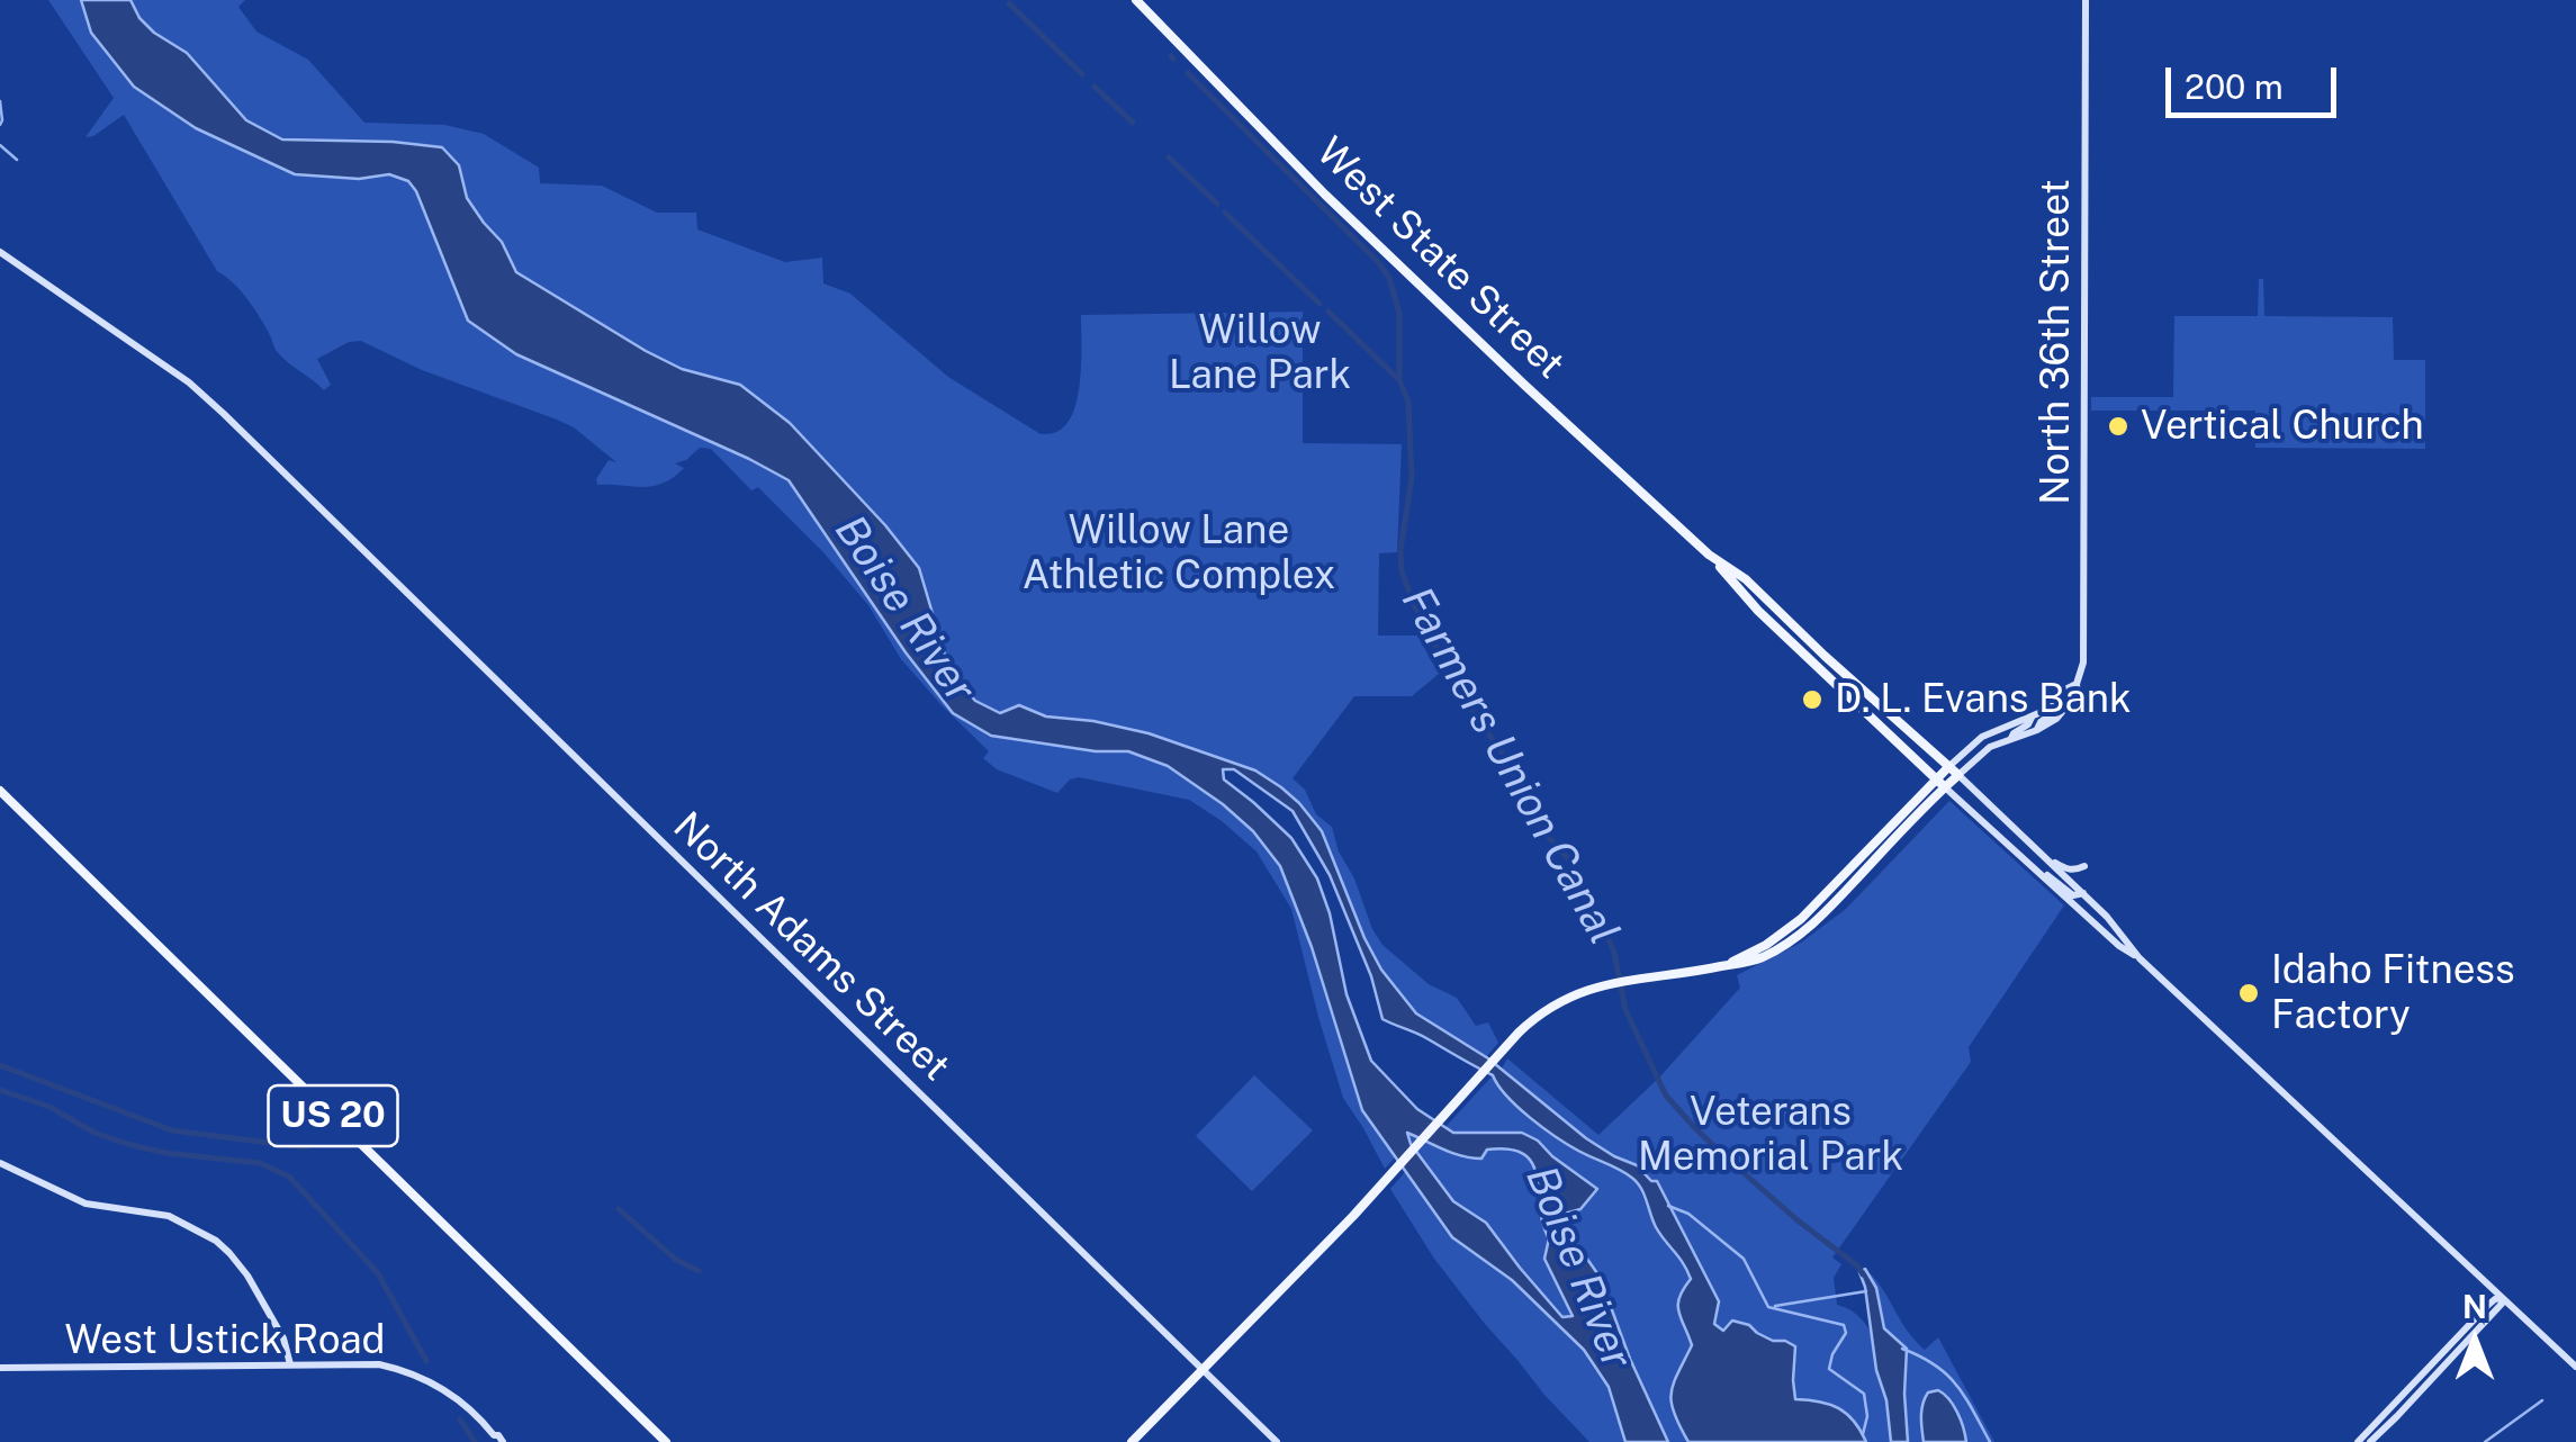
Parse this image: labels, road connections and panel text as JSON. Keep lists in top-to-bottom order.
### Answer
{
  "streets": {
    "main road": ["West State Street", "US 20"],
    "street": ["North 36th Street", "North Adams Street", "West Ustick Road"]
  },
  "water": ["Boise River", "Farmers Union Canal"],
  "parks": ["Willow Lane Park", "Willow Lane Athletic Complex", "Veterans Memorial Park"],
  "places": ["Vertical Church", "D. L. Evans Bank", "Idaho Fitness Factory"],
  "scale_bar": "200 m",
  "north": "top"
}
